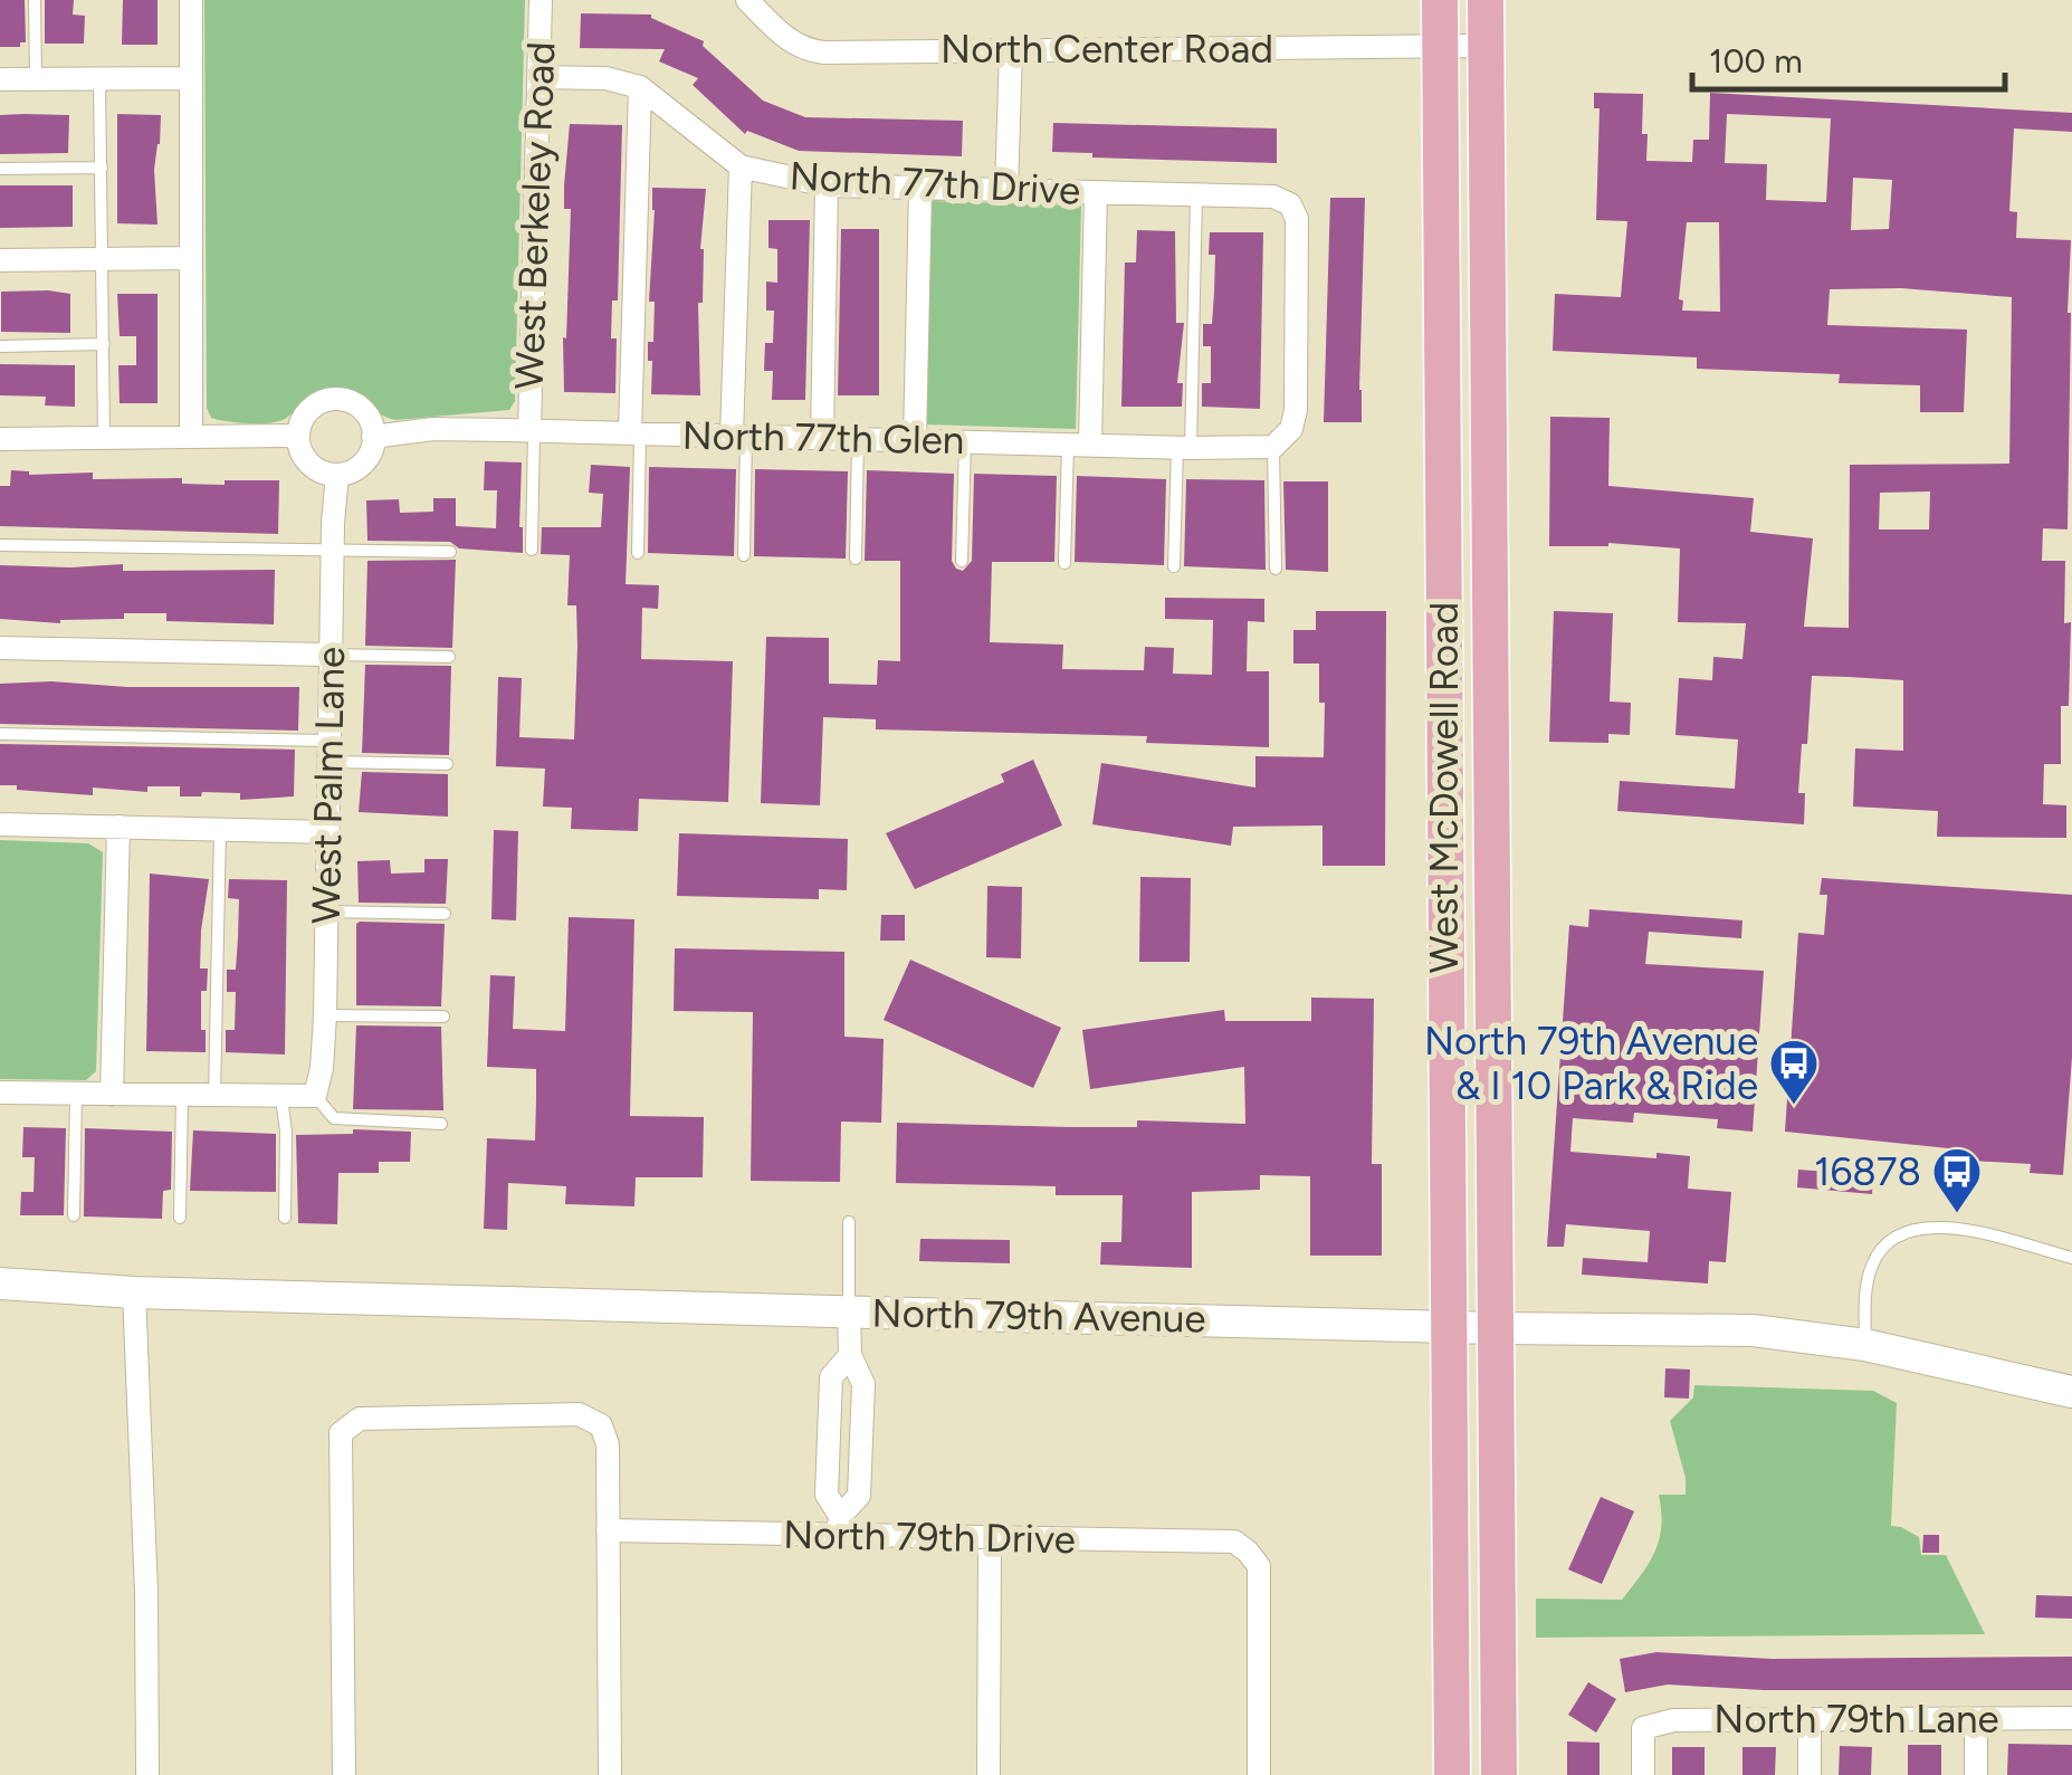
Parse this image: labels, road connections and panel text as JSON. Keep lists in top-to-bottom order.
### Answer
{
  "streets": {
    "main road": ["West McDowell Road"],
    "street": [
      "North Center Road",
      "North 77th Drive",
      "West Berkeley Road",
      "North 77th Glen",
      "West Palm Lane",
      "North 79th Avenue",
      "North 79th Drive",
      "North 79th Lane"
    ]
  },
  "crossings": [
    ["North Center Road", "West McDowell Road"],
    ["North 77th Drive", "West Berkeley Road"],
    ["North 77th Drive", "North 77th Glen"],
    ["West Berkeley Road", "North 77th Glen"],
    ["North 77th Glen", "West Palm Lane"],
    ["West McDowell Road", "North 79th Avenue"]
  ],
  "places": {
    "bus stop": ["North 79th Avenue & I 10 Park & Ride", "16878"]
  },
  "scale_bar": "100 m"
}
